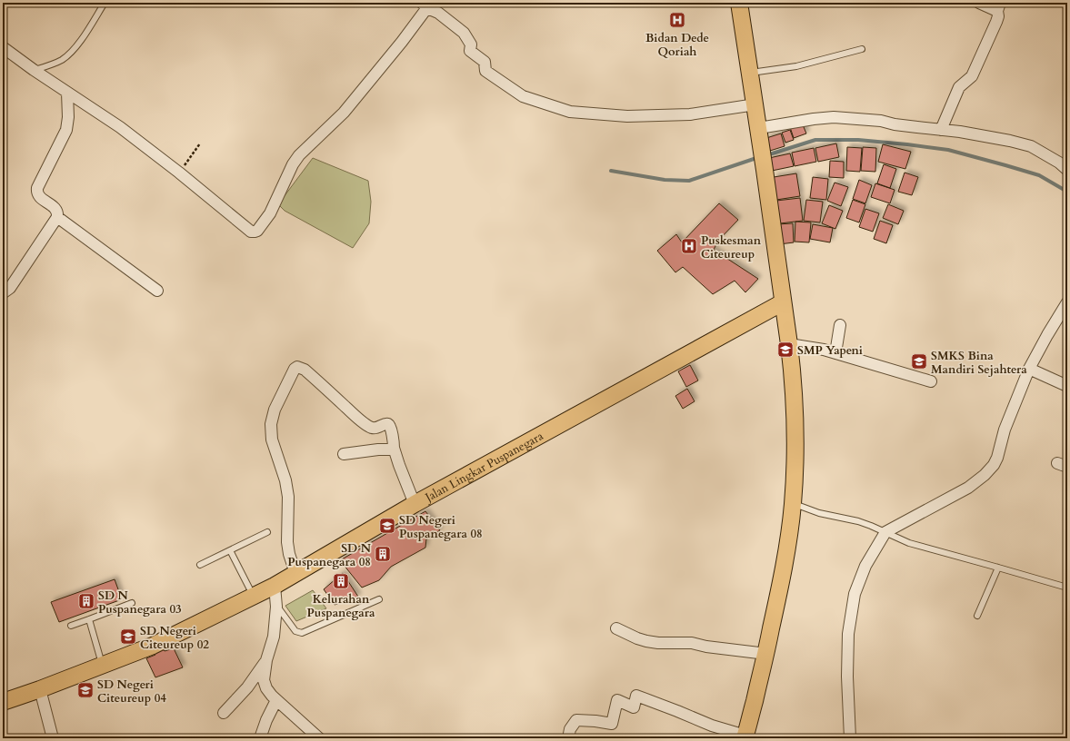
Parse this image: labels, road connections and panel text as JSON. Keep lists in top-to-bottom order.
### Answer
{
  "streets": {
    "main road": ["Jalan Lingkar Puspanegara"]
  },
  "places": {
    "hospital": ["Bidan Dede Qoriah", "Puskesman Citeureup"],
    "school or university": [
      "SMP Yapeni",
      "SMKS Bina Mandiri Sejahtera",
      "SD Negeri Puspanegara 08",
      "SD Negeri Citeureup 02",
      "SD Negeri Citeureup 04"
    ],
    "building": ["SD N Puspanegara 08", "Kelurahan Puspanegara", "SD N Puspanegara 03"]
  }
}
